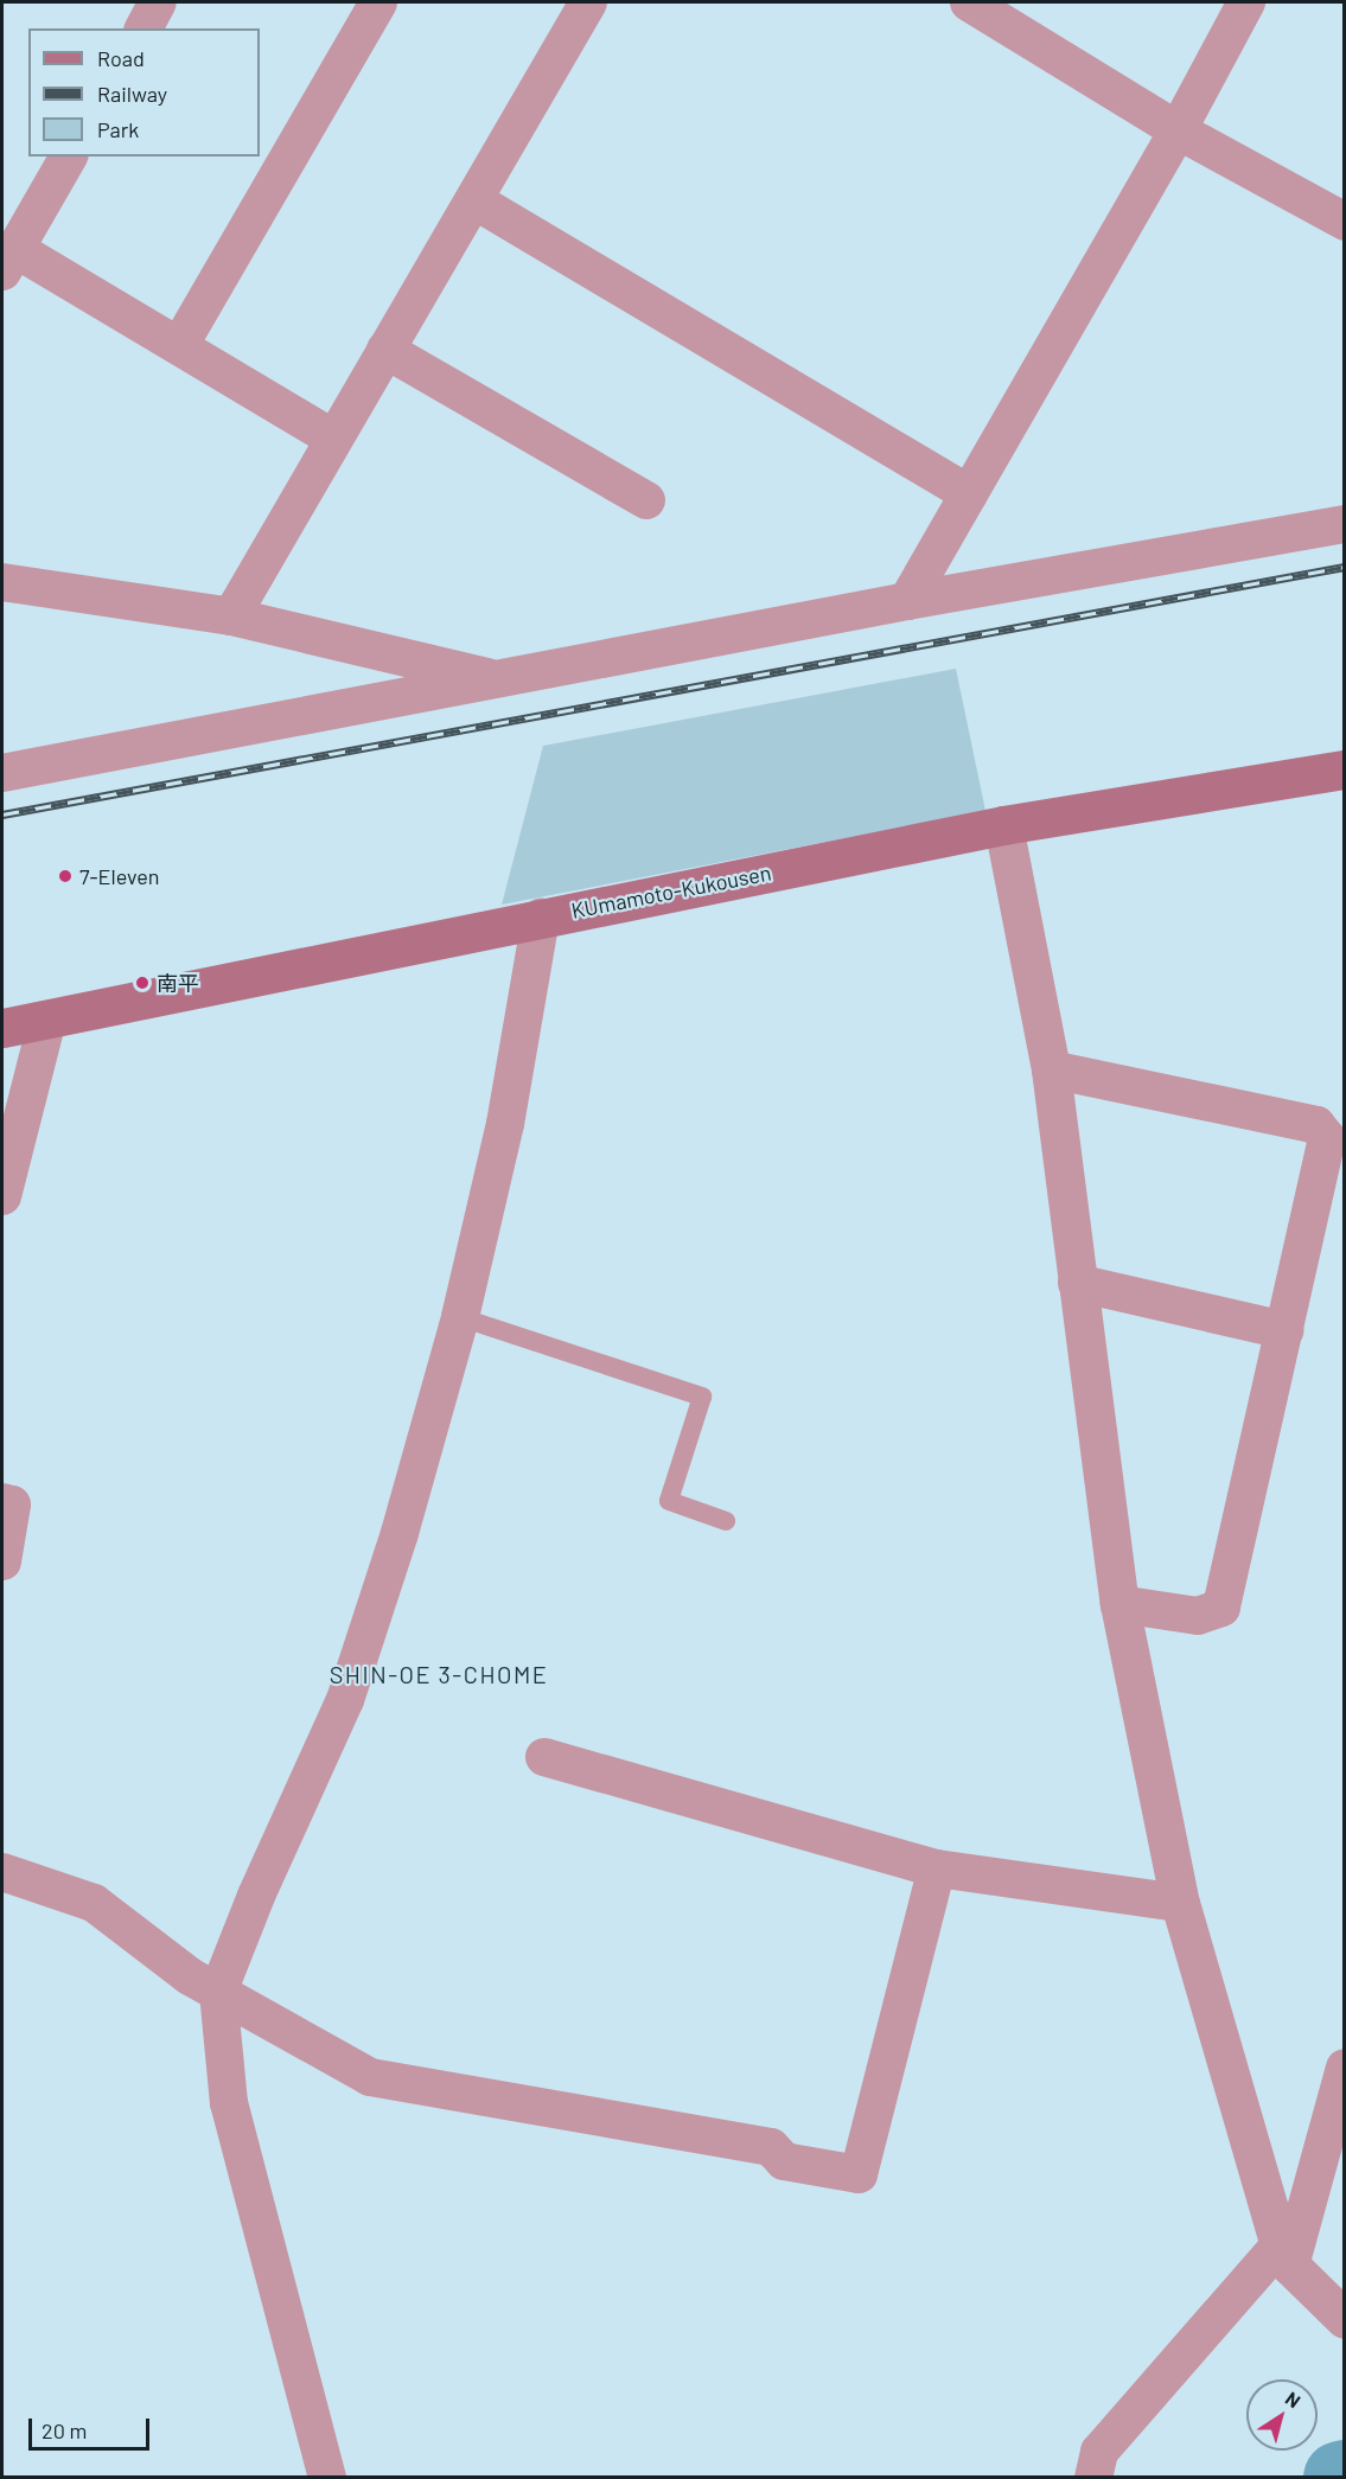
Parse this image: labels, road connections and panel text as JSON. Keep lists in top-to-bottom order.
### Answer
{
  "streets": {
    "main road": ["KUmamoto-Kukousen"]
  },
  "districts": ["SHIN-OE 3-CHOME"],
  "places": ["7-Eleven", "南平"],
  "legend": ["Road", "Railway", "Park"],
  "scale_bar": "20 m",
  "north": "top right"
}
